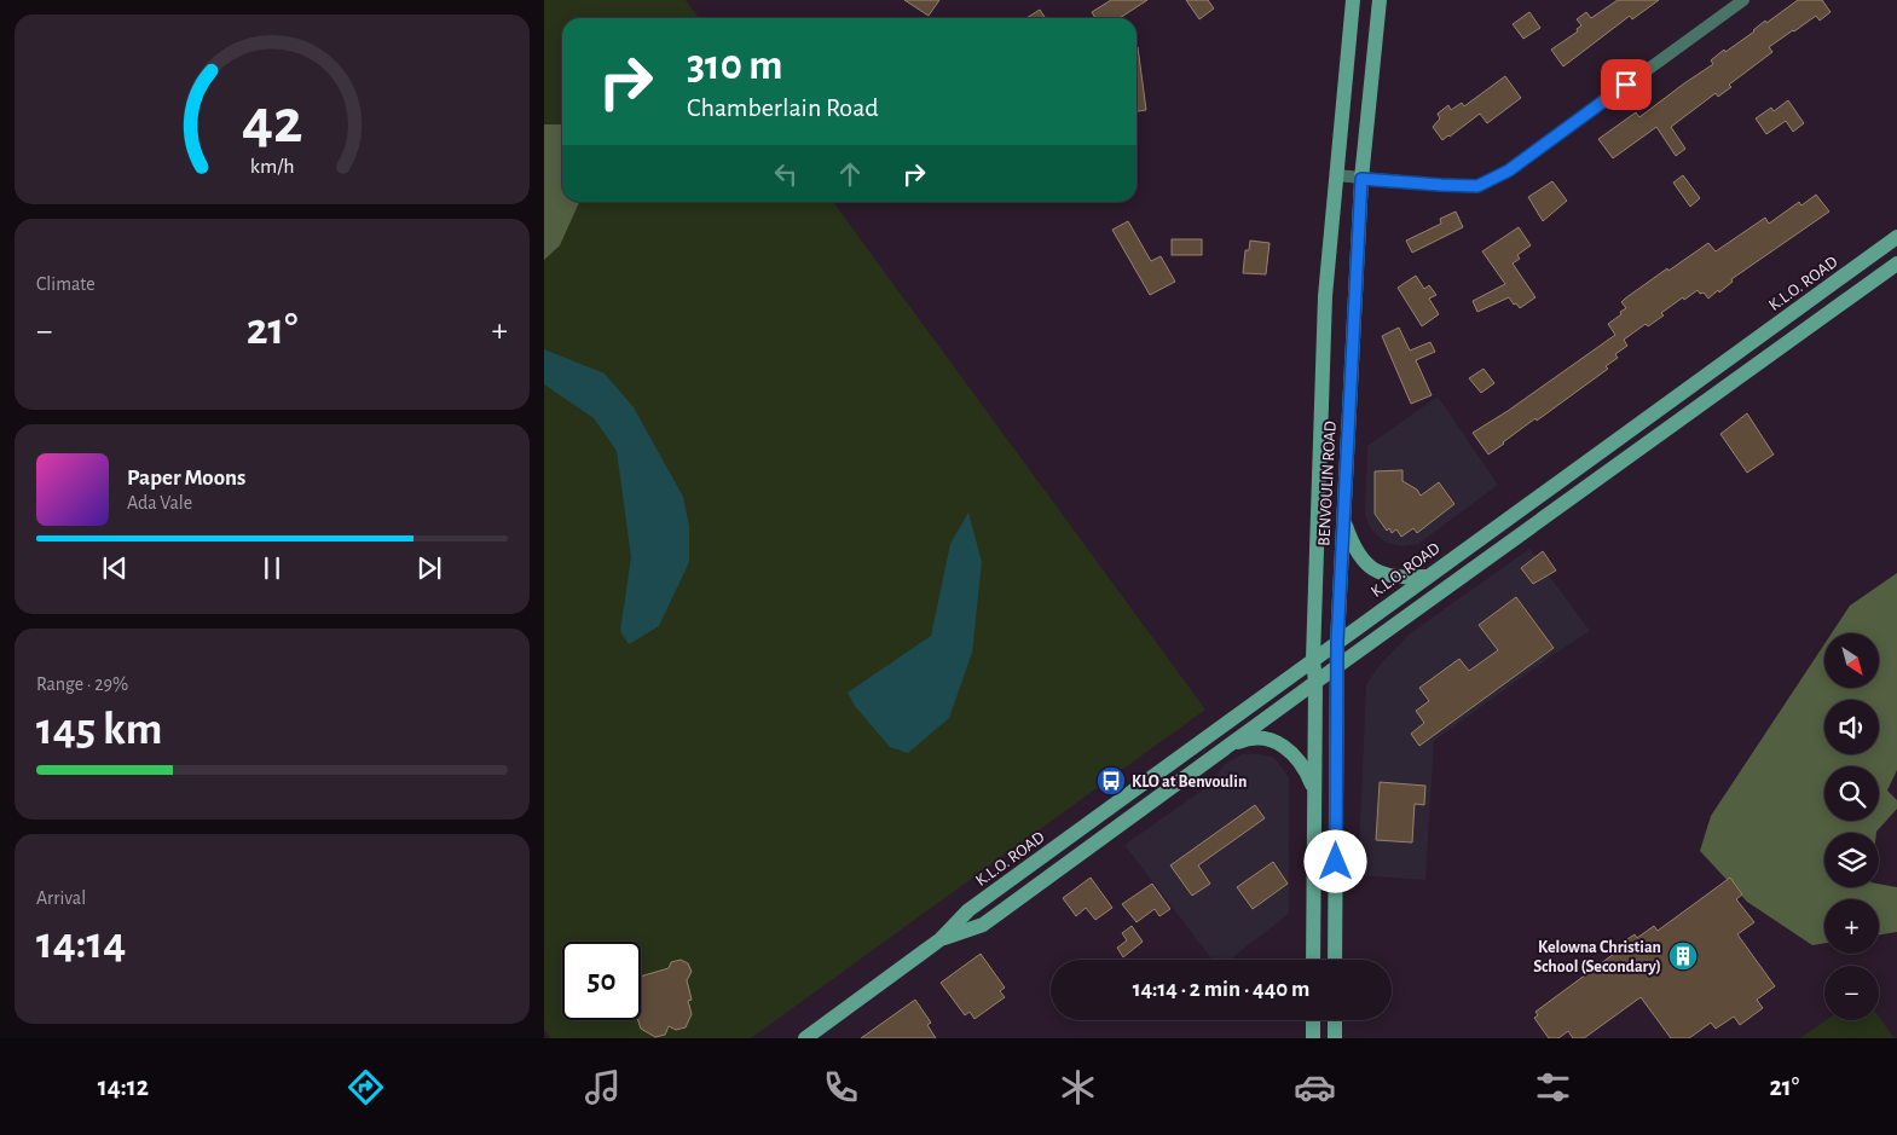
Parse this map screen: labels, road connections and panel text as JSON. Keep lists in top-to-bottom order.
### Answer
{
  "streets": {
    "main road": ["K.L.O. ROAD", "BENVOULIN ROAD"]
  },
  "crossings": [
    ["K.L.O. ROAD", "BENVOULIN ROAD"]
  ],
  "places": {
    "bus stop": ["KLO at Benvoulin"],
    "building": ["Kelowna Christian School (Secondary)"]
  },
  "north": "bottom right",
  "page": {
    "turn": ["310 m", "Chamberlain Road"],
    "tile": [
      "Climate",
      ["Range · 29%", "145 km"],
      ["Arrival", "14:14"]
    ],
    "heat": ["−", "21°", "+"],
    "song": ["Paper Moons", "Ada Vale"],
    "map_buttons": ["+", "−"],
    "limit": "50",
    "trip": "14:14 · 2 min · 440 m",
    "tabs": ["14:12", "21°"],
    "gauge": ["42", "km/h"]
  }
}
